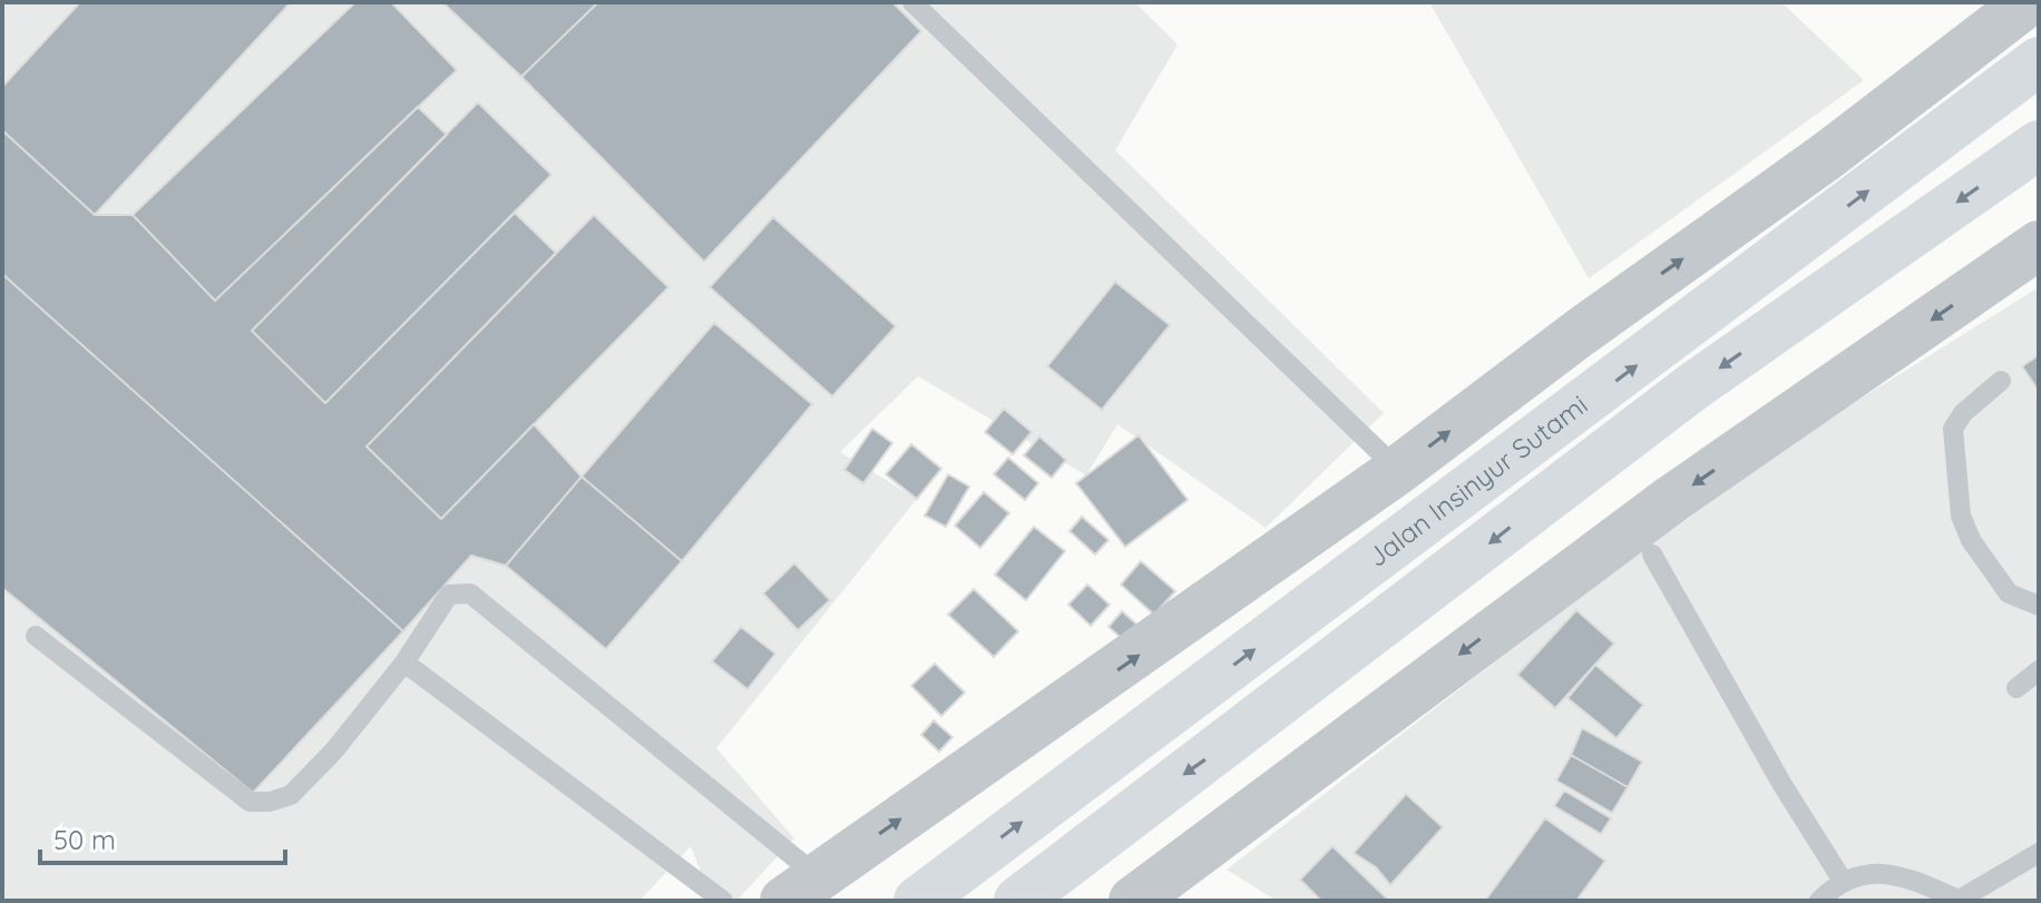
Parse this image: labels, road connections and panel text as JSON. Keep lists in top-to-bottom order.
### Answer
{
  "streets": {
    "highway": ["Jalan Insinyur Sutami"]
  },
  "scale_bar": "50 m"
}
